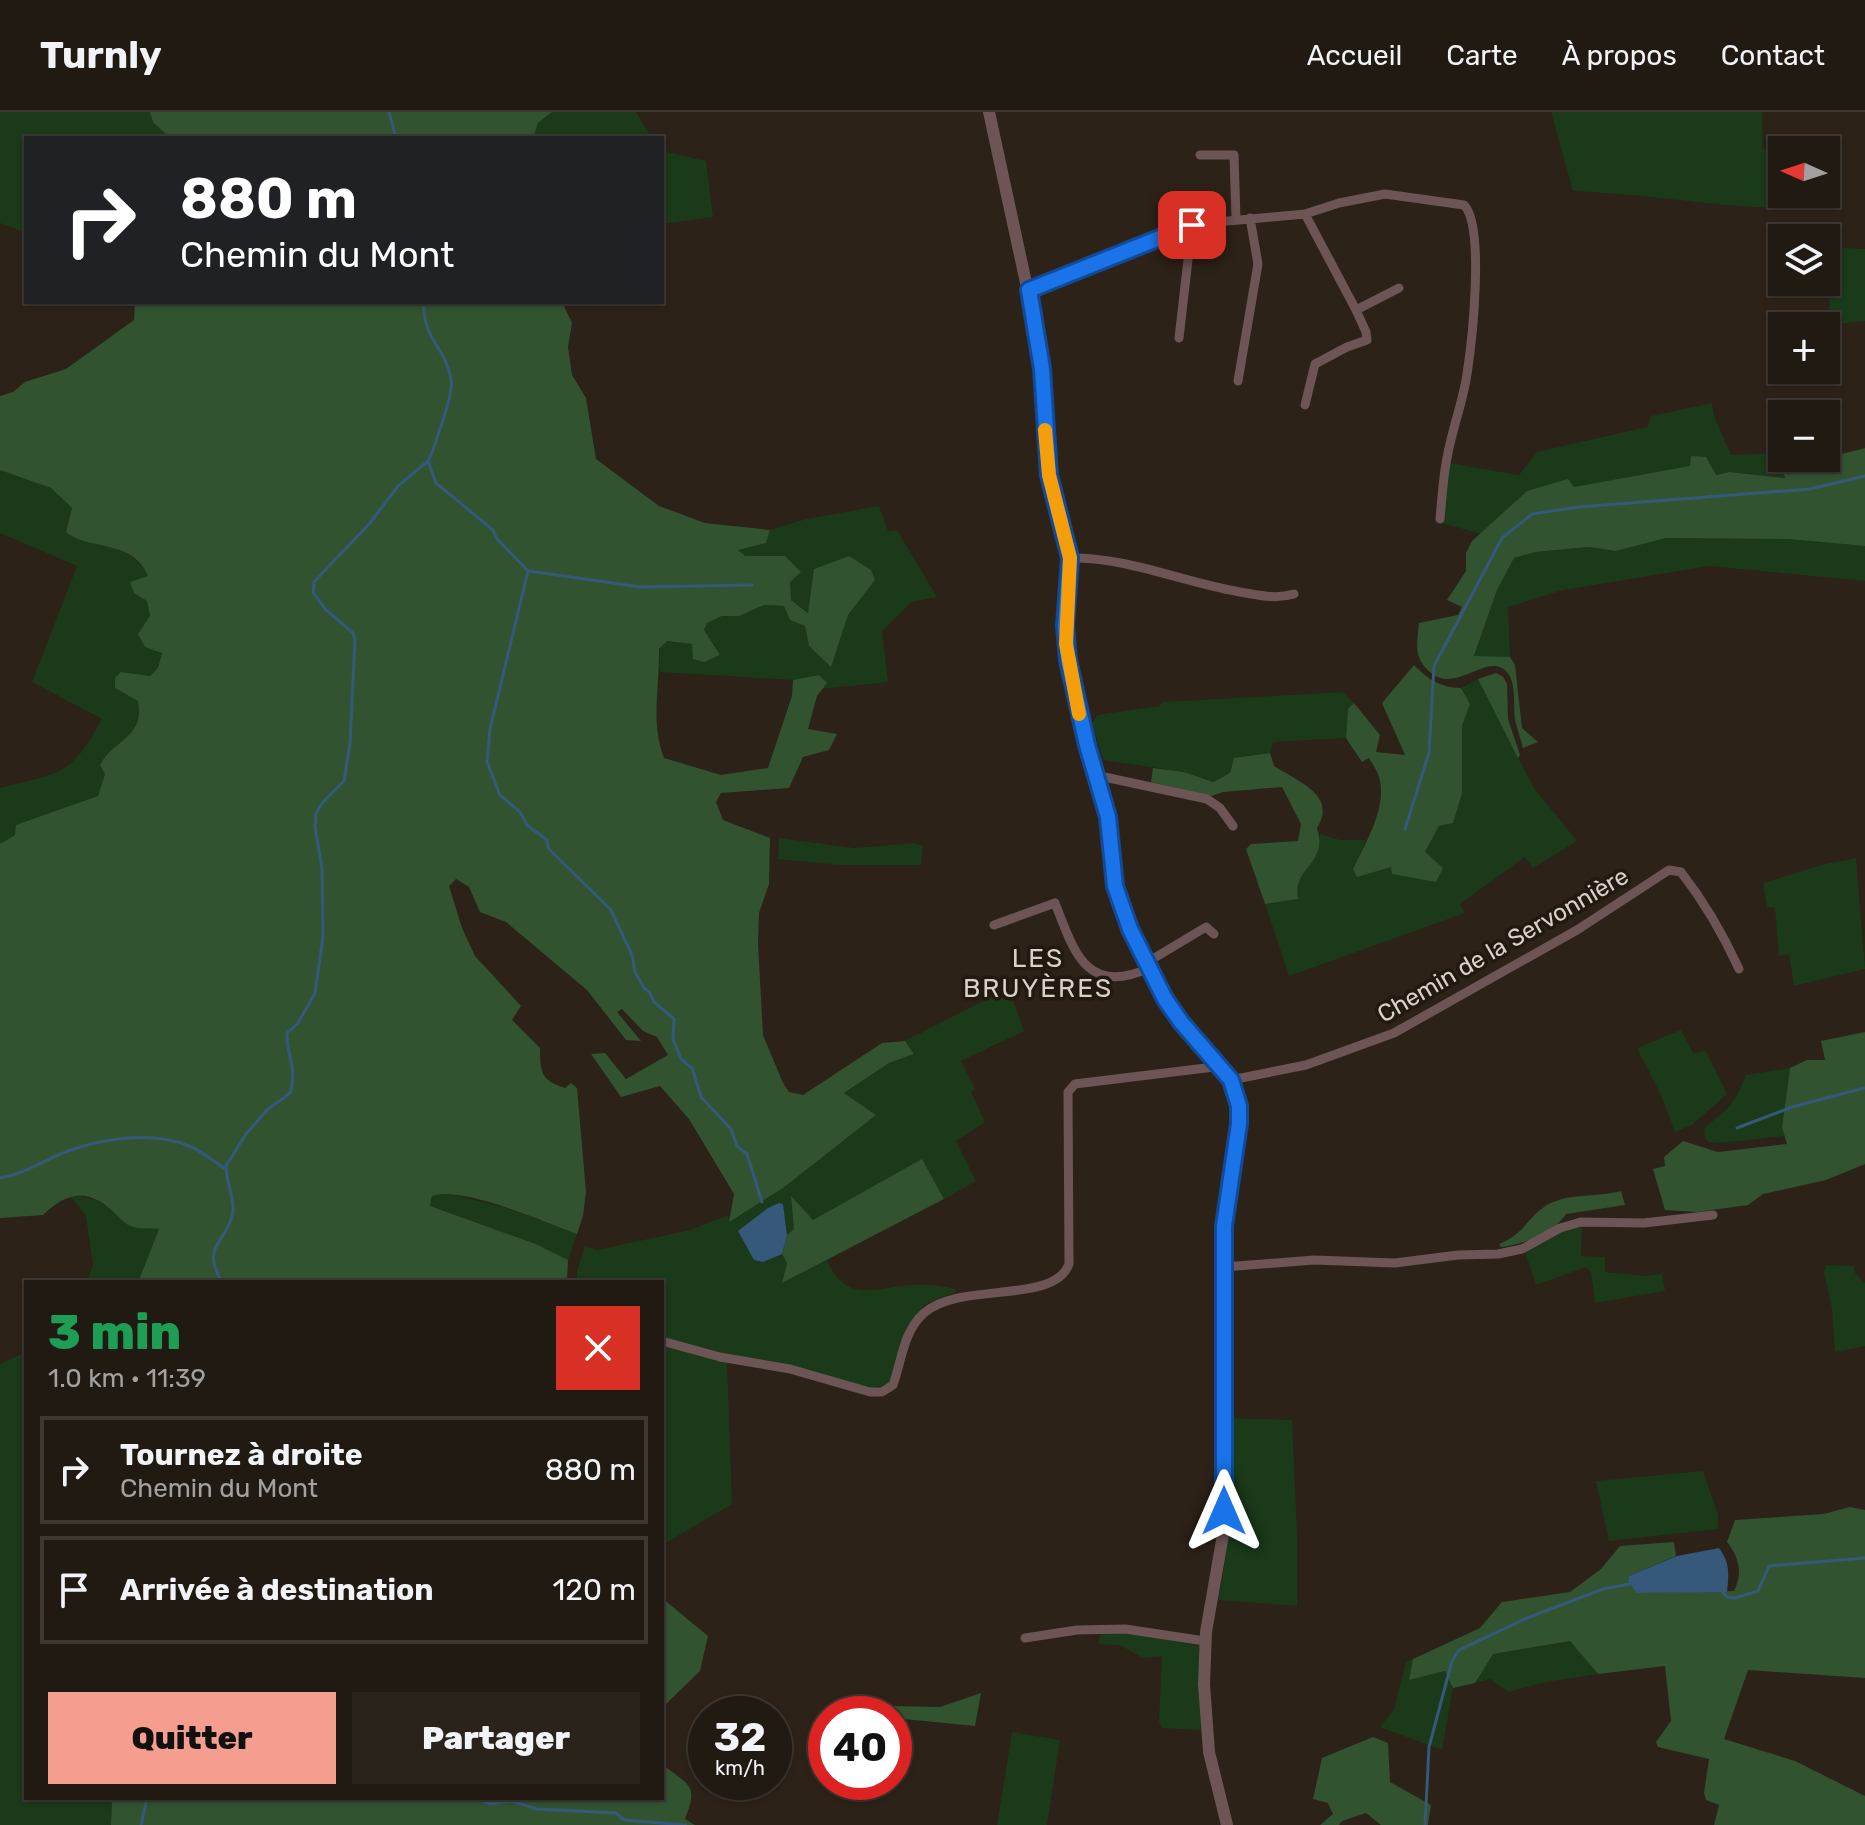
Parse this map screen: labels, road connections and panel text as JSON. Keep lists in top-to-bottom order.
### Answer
{
  "streets": {
    "street": ["Chemin de la Servonnière"]
  },
  "districts": ["LES BRUYÈRES"],
  "north": "left",
  "page": {
    "header": "Turnly",
    "nav": [
      "Accueil",
      "Carte",
      "À propos",
      "Contact"
    ],
    "map_buttons": ["+", "−"],
    "turn": ["880 m", "Chemin du Mont"],
    "heading": ["3 min", "1.0 km · 11:39"],
    "list": [
      {
        "name": "Tournez à droite",
        "note": "Chemin du Mont",
        "value": "880 m"
      },
      {
        "name": "Arrivée à destination",
        "value": "120 m"
      }
    ],
    "buttons": ["Quitter", "Partager"],
    "speed": "32 km/h",
    "limit": "40"
  }
}
